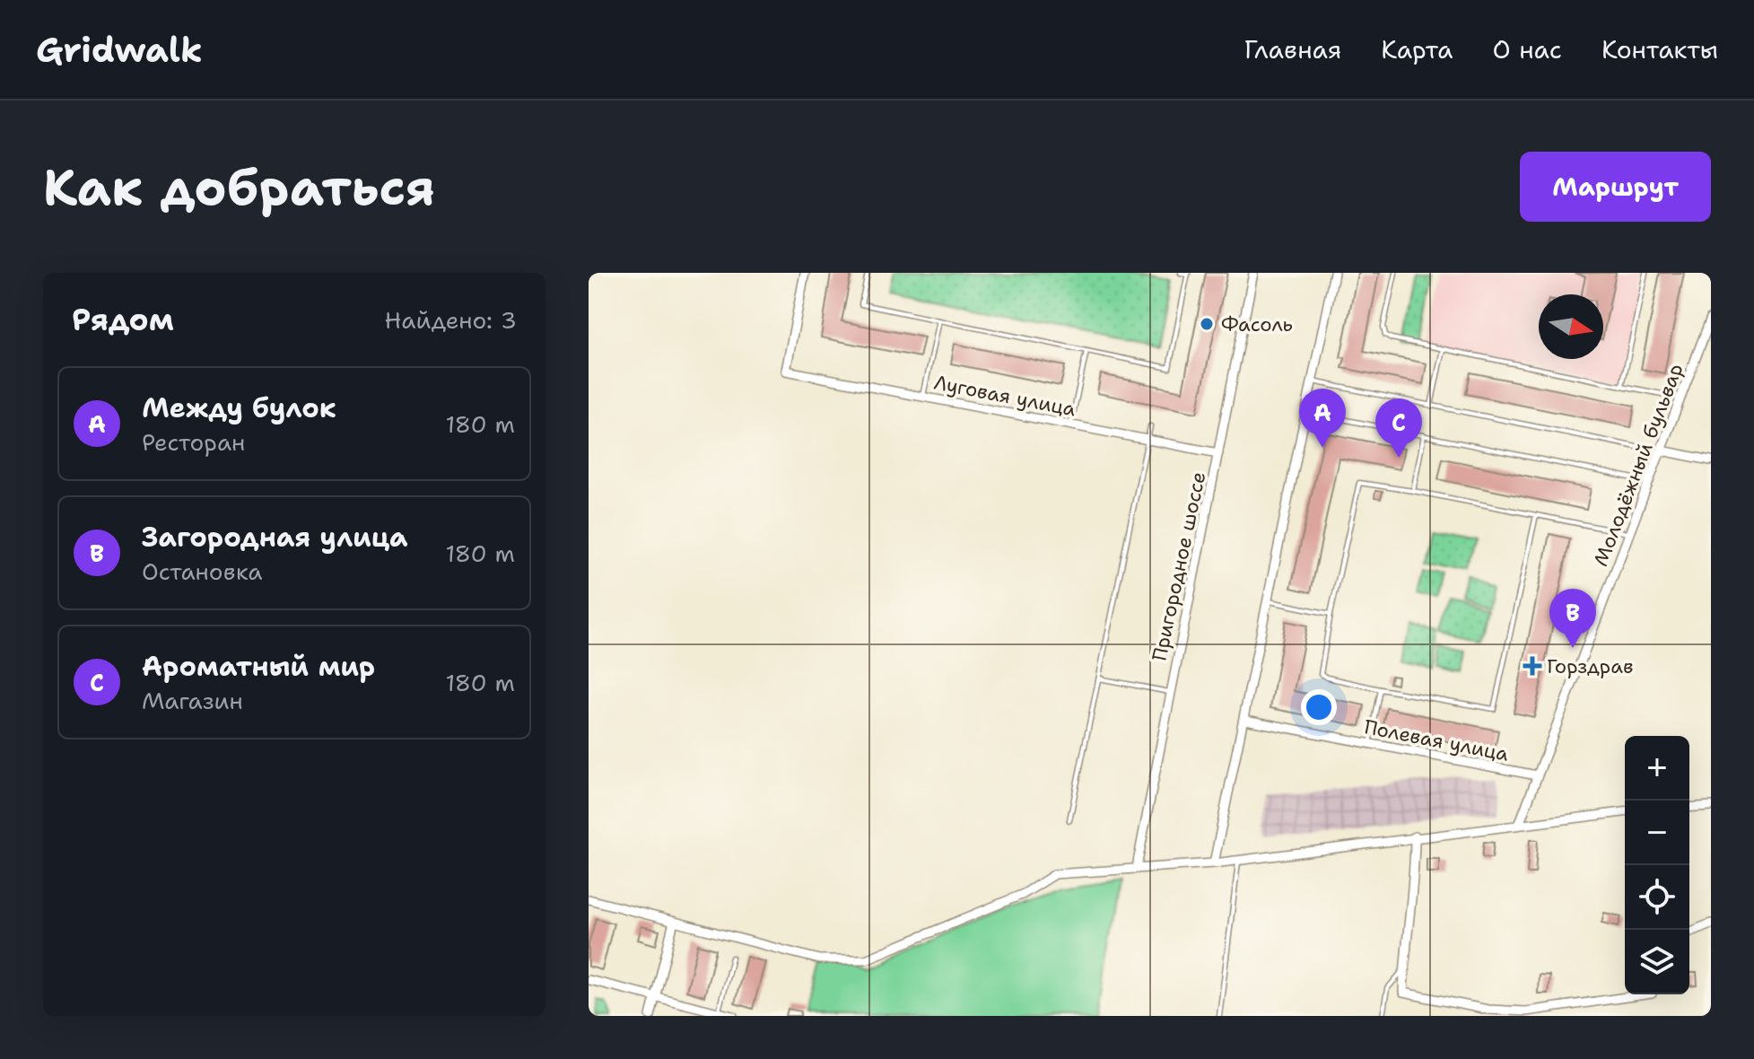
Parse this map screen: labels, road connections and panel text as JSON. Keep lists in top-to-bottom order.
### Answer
{
  "streets": {
    "street": [
      "Луговая улица",
      "Молодёжный бульвар",
      "Пригородное шоссе",
      "Полевая улица"
    ]
  },
  "crossings": [
    ["Луговая улица", "Пригородное шоссе"],
    ["Молодёжный бульвар", "Полевая улица"]
  ],
  "places": {
    "other": ["Фасоль"],
    "health": ["Горздрав"]
  },
  "north": "right",
  "page": {
    "header": "Gridwalk",
    "nav": [
      "Главная",
      "Карта",
      "О нас",
      "Контакты"
    ],
    "buttons": "Маршрут",
    "title": "Как добраться",
    "heading": ["Рядом", "Найдено: 3"],
    "list": [
      {
        "mark": "A",
        "name": "Между булок",
        "note": "Ресторан",
        "value": "180 m"
      },
      {
        "mark": "B",
        "name": "Загородная улица",
        "note": "Остановка",
        "value": "180 m"
      },
      {
        "mark": "C",
        "name": "Ароматный мир",
        "note": "Магазин",
        "value": "180 m"
      }
    ],
    "pins": ["A", "C", "B"],
    "map_buttons": ["+", "−"]
  }
}
